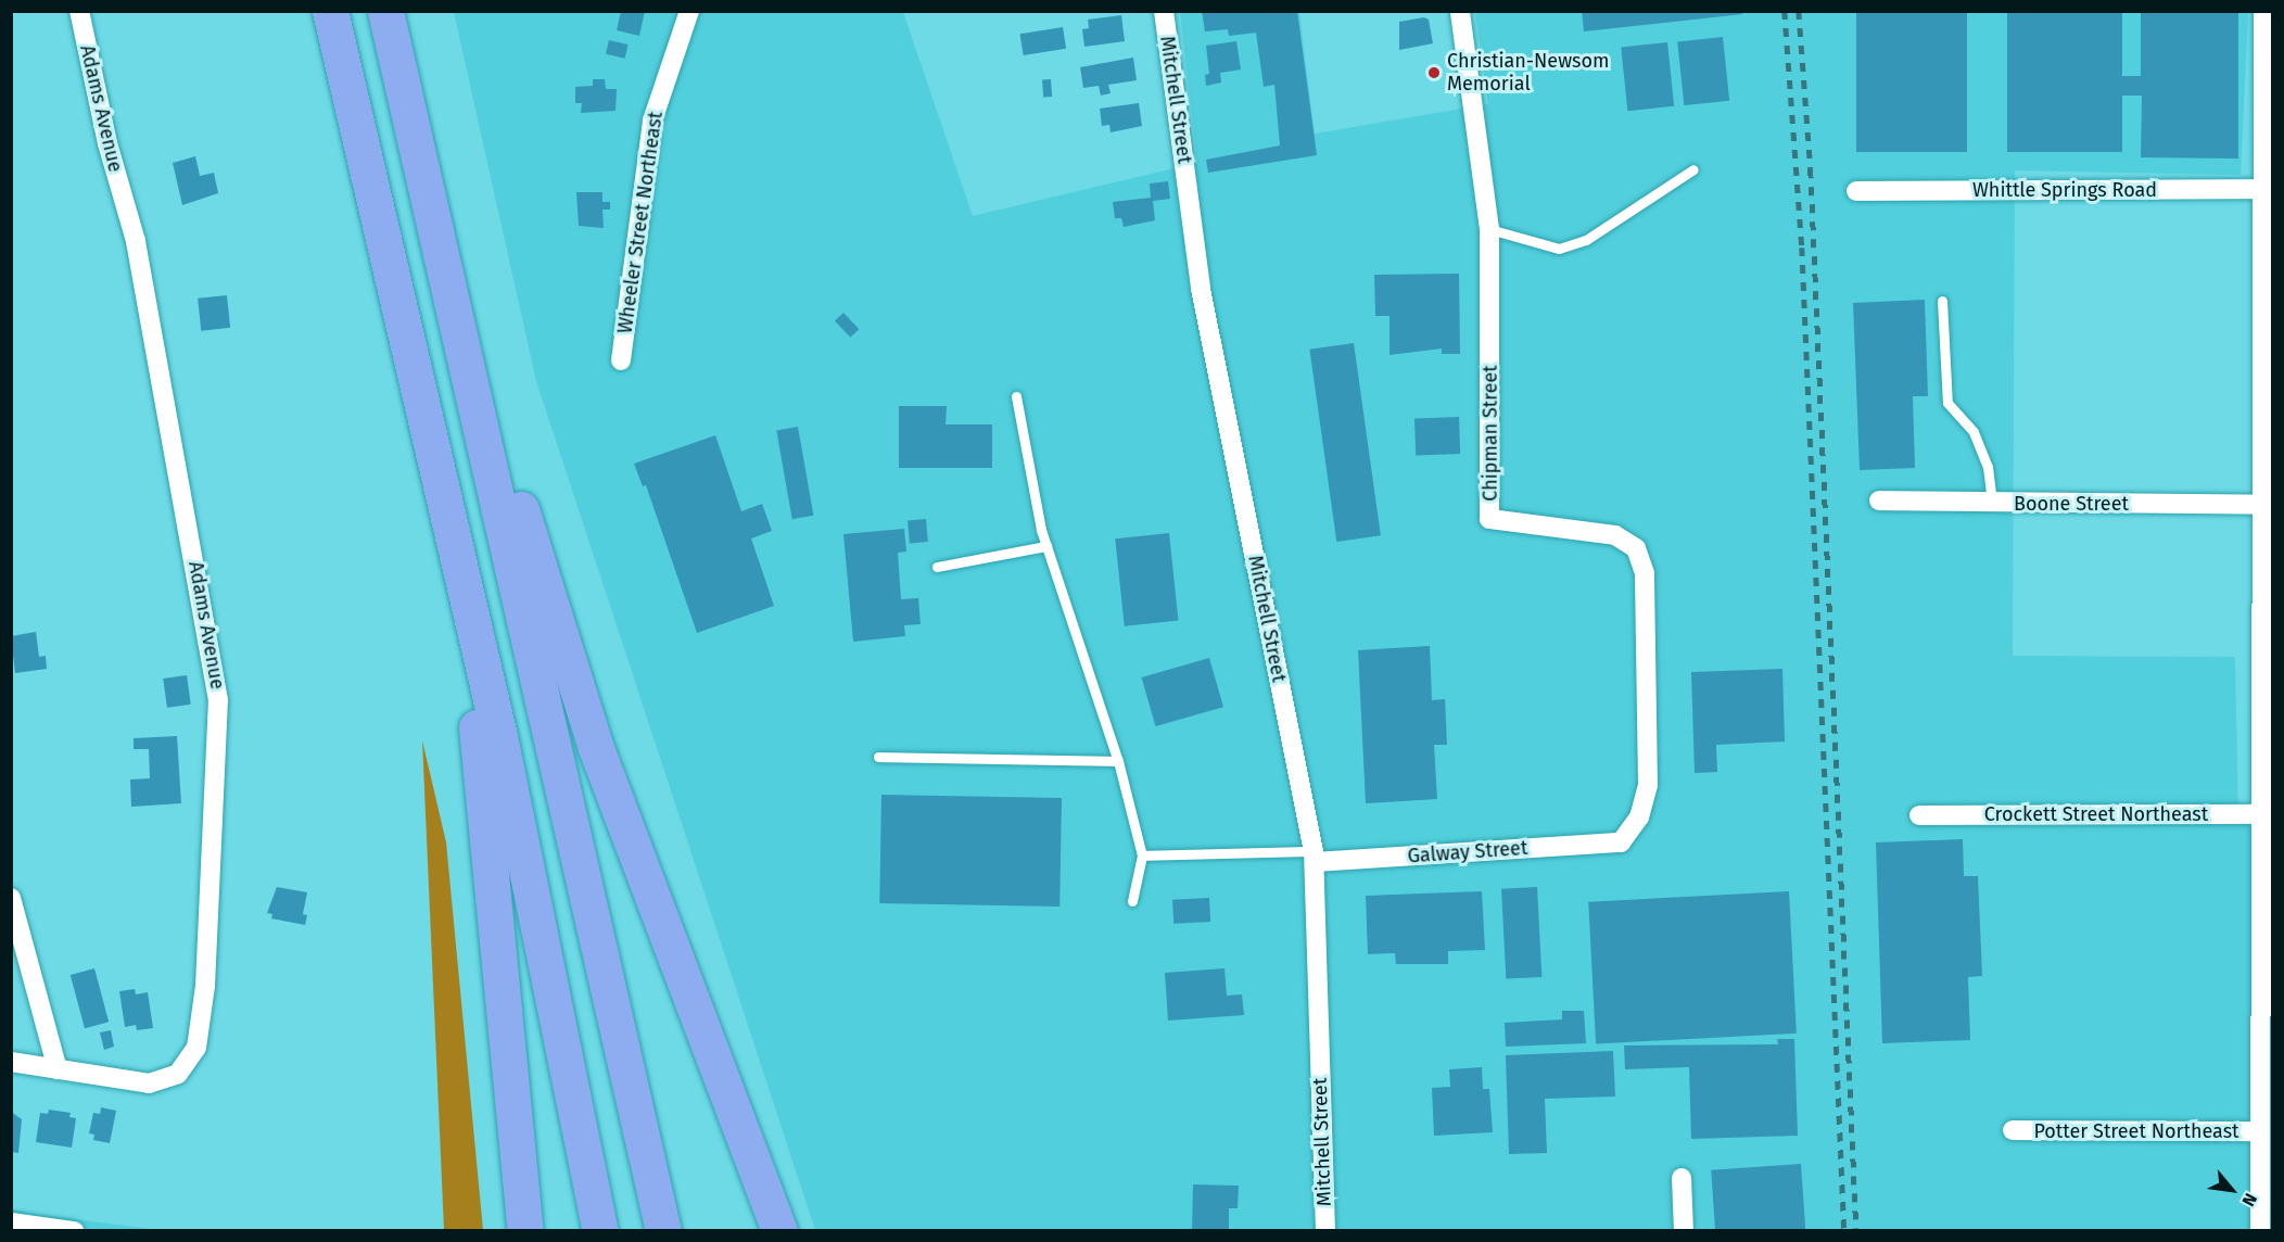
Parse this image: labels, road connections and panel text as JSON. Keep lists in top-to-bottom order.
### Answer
{
  "streets": {
    "street": [
      "Mitchell Street",
      "Adams Avenue",
      "Whittle Springs Road",
      "Wheeler Street Northeast",
      "Chipman Street",
      "Boone Street",
      "Crockett Street Northeast",
      "Galway Street",
      "Potter Street Northeast"
    ]
  },
  "crossings": [
    ["Mitchell Street", "Galway Street"],
    ["Chipman Street", "Galway Street"]
  ],
  "places": ["Christian-Newsom Memorial"],
  "north": "bottom right"
}
